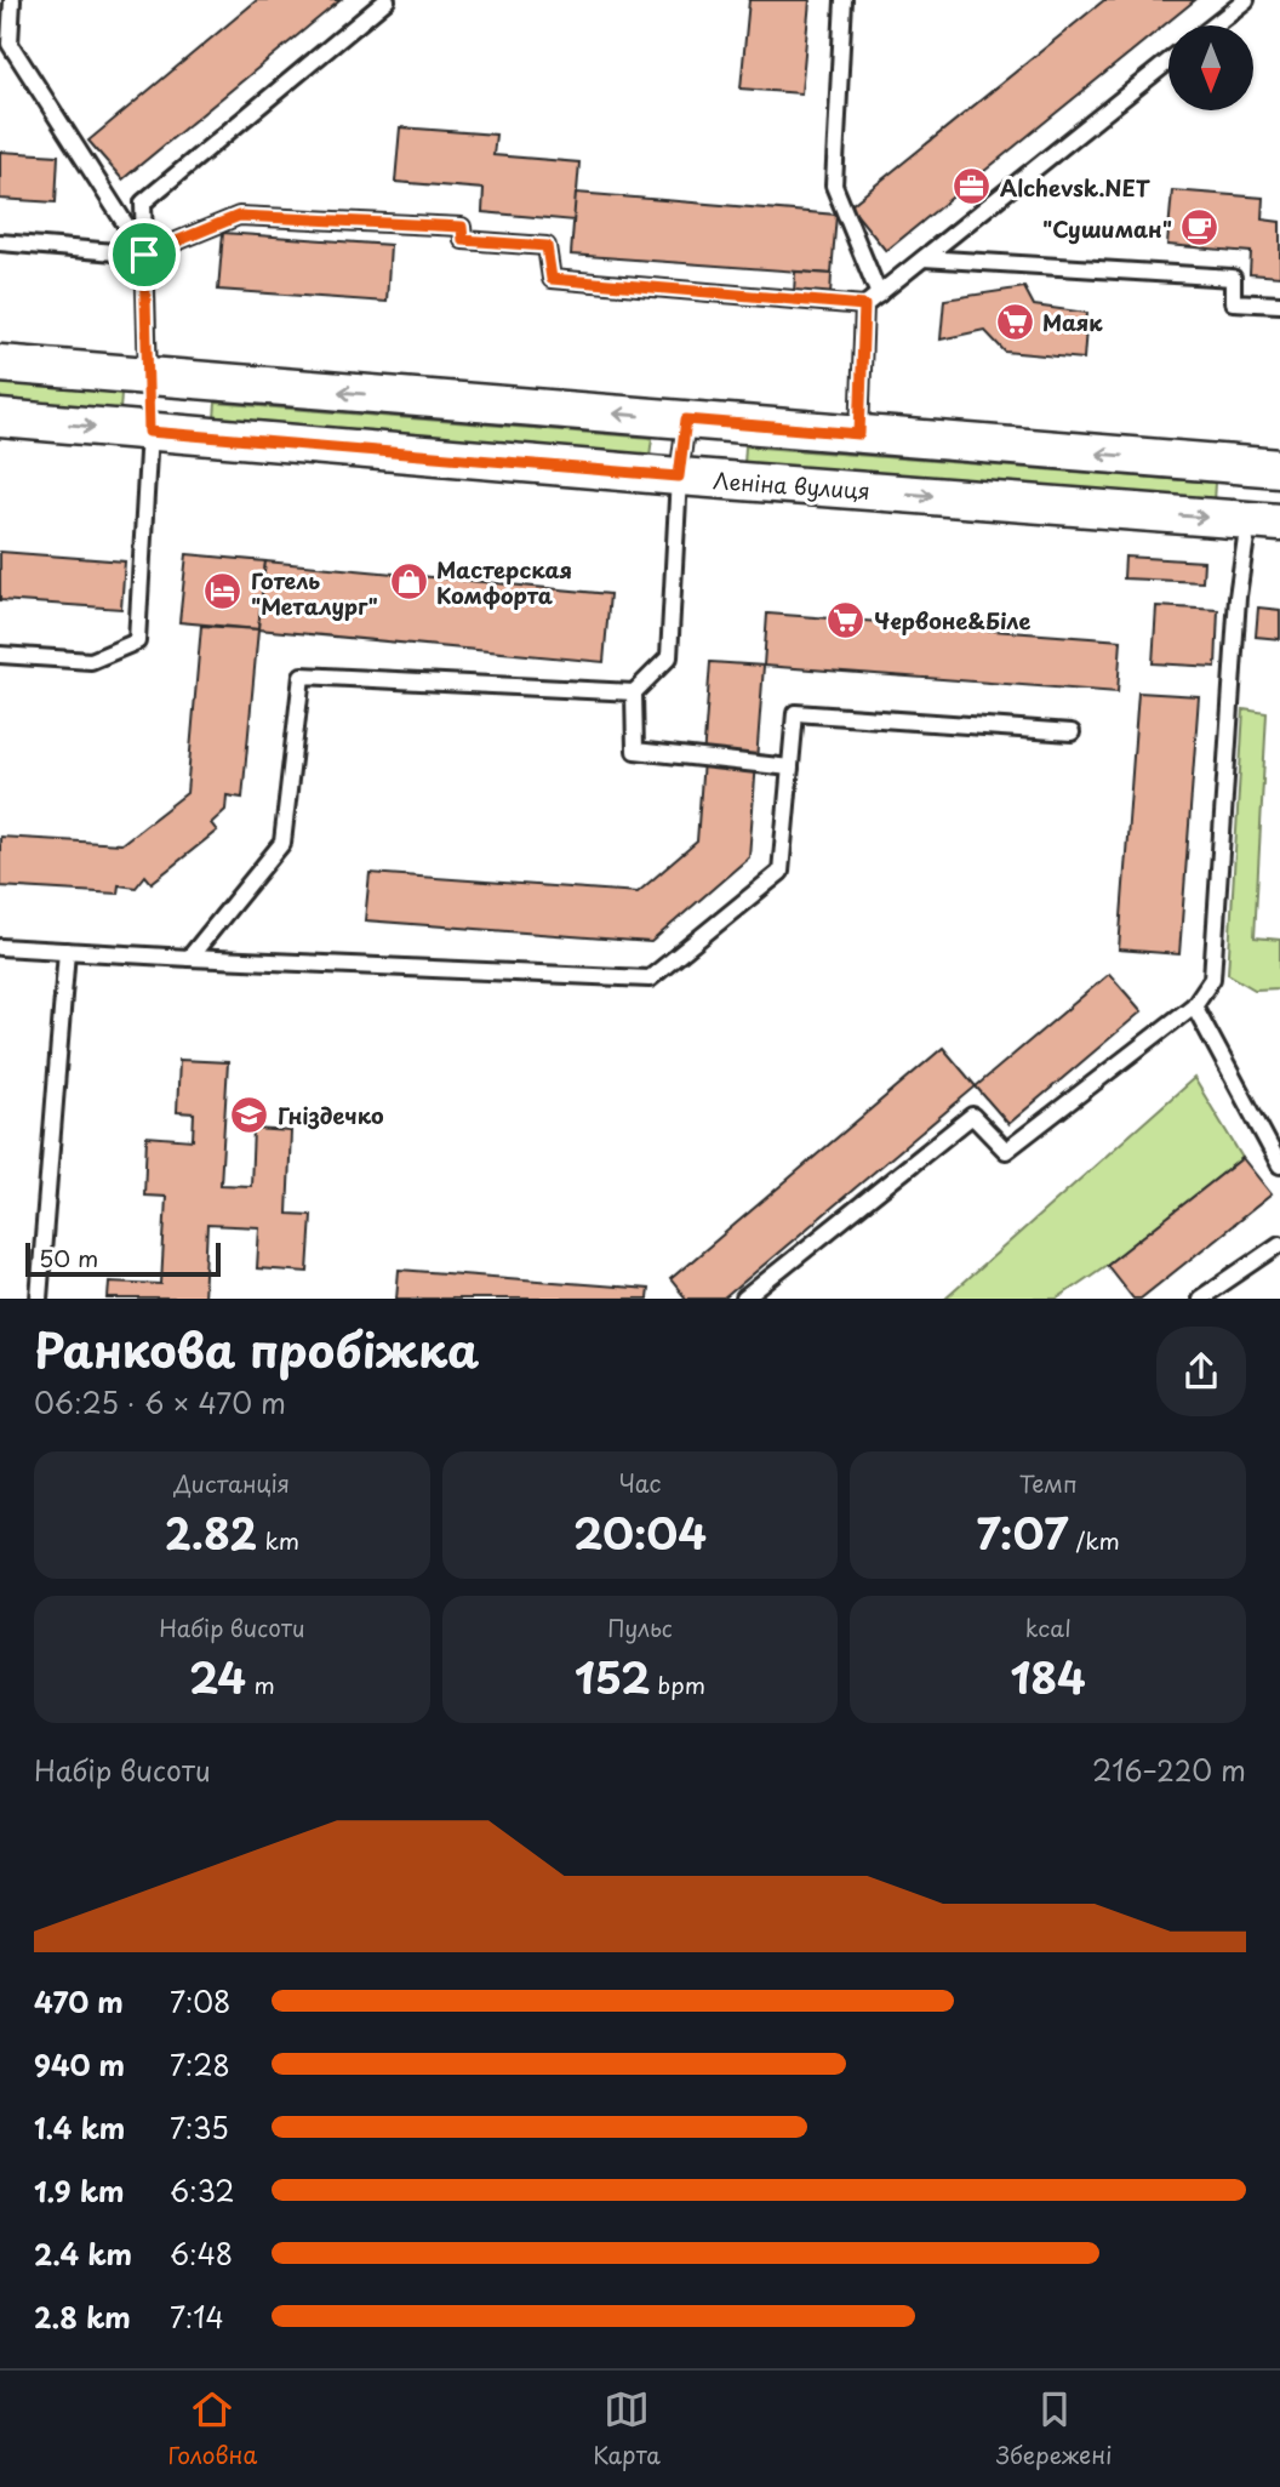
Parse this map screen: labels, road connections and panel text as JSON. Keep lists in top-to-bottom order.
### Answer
{
  "streets": {
    "street": ["Леніна вулиця"]
  },
  "places": {
    "office": ["Alchevsk.NET"],
    "cafe": ["\"Сушиман\""],
    "supermarket": ["Маяк", "Червоне&Біле"],
    "shop": ["Мастерская Комфорта"],
    "hotel": ["Готель \"Металург\""],
    "school or university": ["Гніздечко"]
  },
  "scale_bar": "50 m",
  "north": "bottom",
  "page": {
    "scale": "50 m",
    "heading": ["Ранкова пробіжка", "06:25 · 6 × 470 m"],
    "stats": [
      ["Дистанція", "2.82 km"],
      ["Час", "20:04"],
      ["Темп", "7:07 /km"],
      ["Набір висоти", "24 m"],
      ["Пульс", "152 bpm"],
      ["kcal", "184"]
    ],
    "chart": ["Набір висоти", "216–220 m"],
    "list": [
      {
        "name": "470 m",
        "note": "7:08"
      },
      {
        "name": "940 m",
        "note": "7:28"
      },
      {
        "name": "1.4 km",
        "note": "7:35"
      },
      {
        "name": "1.9 km",
        "note": "6:32"
      },
      {
        "name": "2.4 km",
        "note": "6:48"
      },
      {
        "name": "2.8 km",
        "note": "7:14"
      }
    ],
    "tabs": ["Головна", "Карта", "Збережені"]
  }
}
